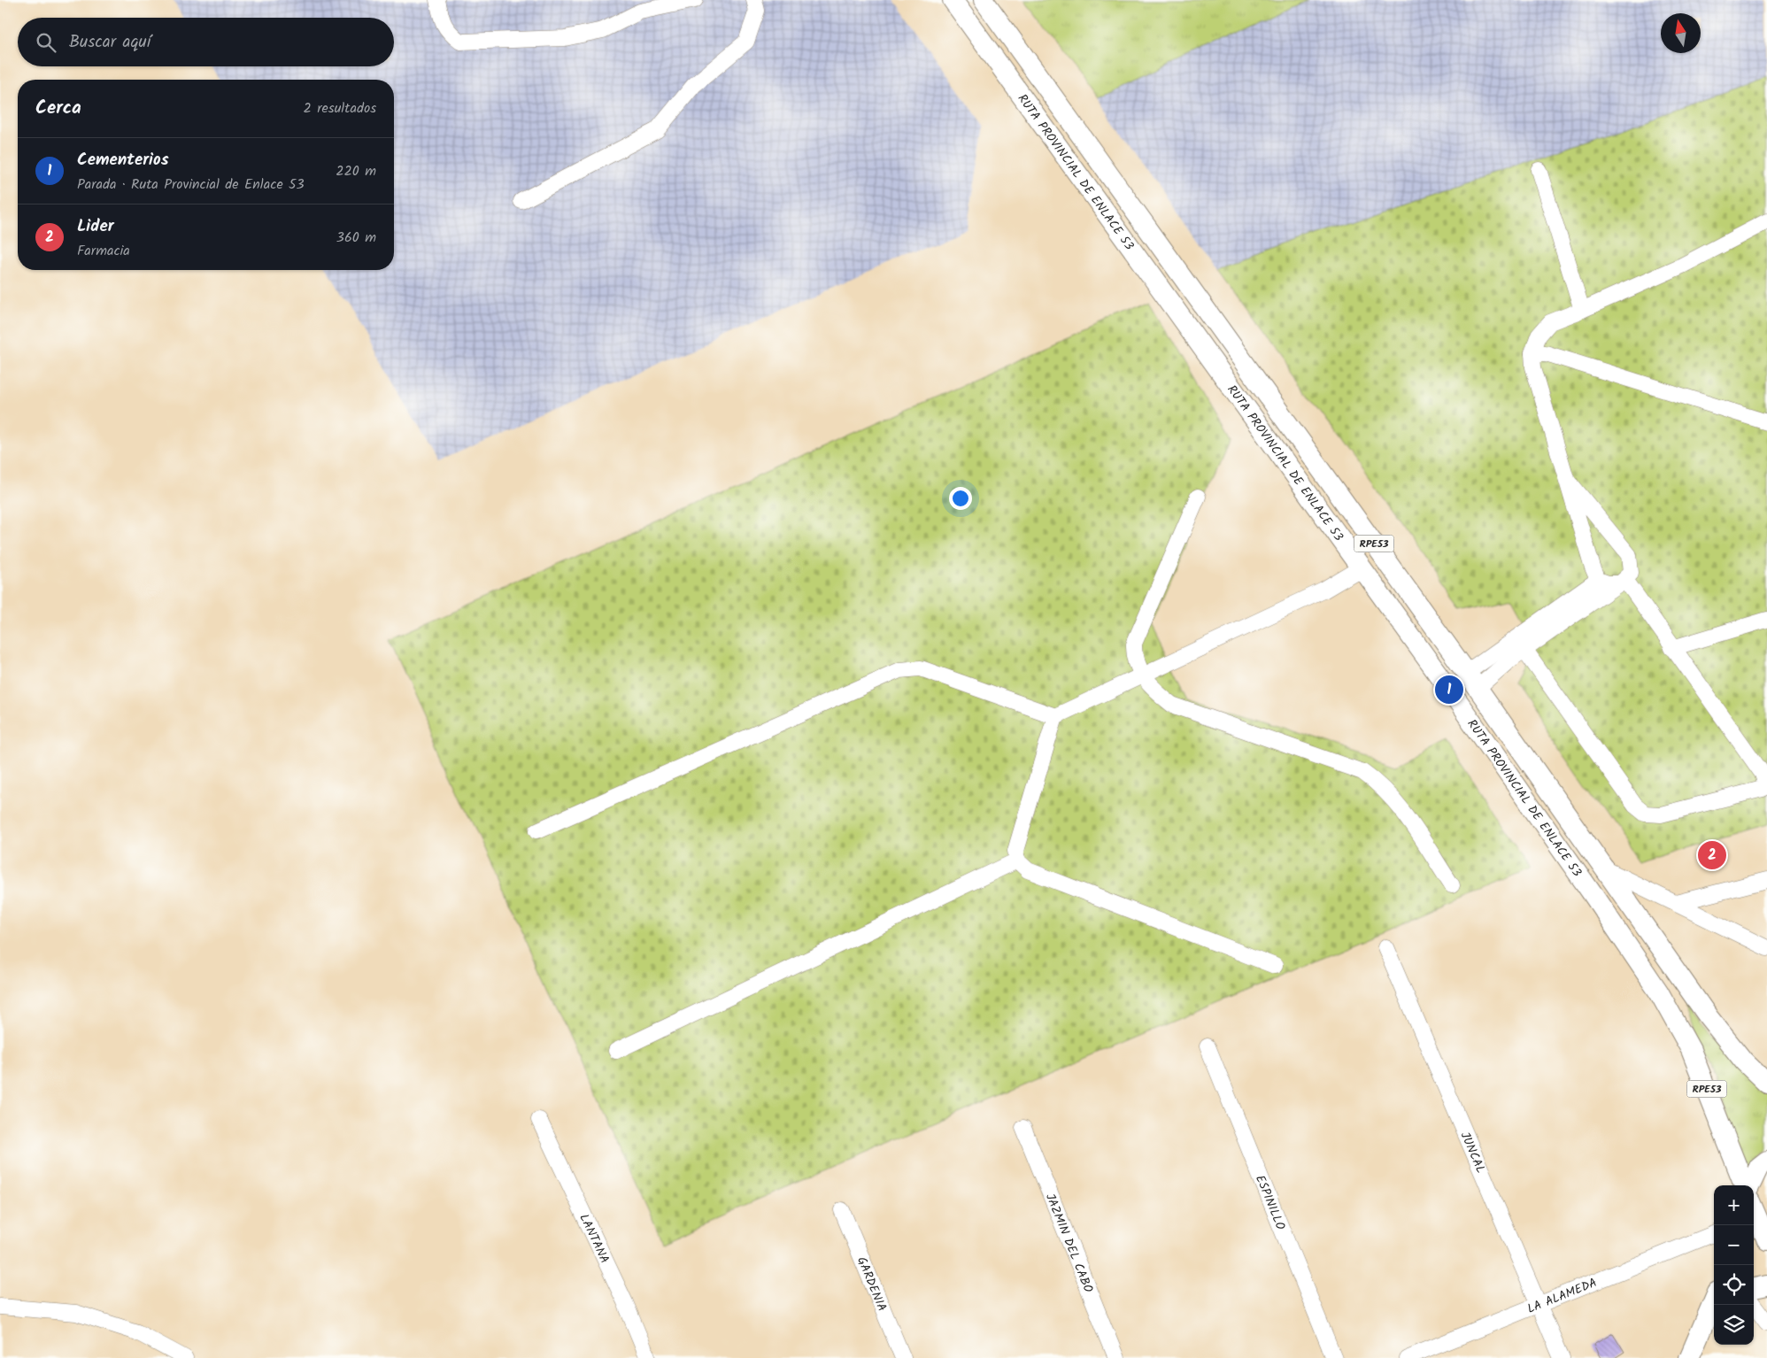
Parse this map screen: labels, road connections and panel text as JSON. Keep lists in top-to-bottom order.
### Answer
{
  "streets": {
    "main road": ["RUTA PROVINCIAL DE ENLACE 53", "RPE53"],
    "street": [
      "JUNCAL",
      "ESPINILLO",
      "LANTANA",
      "JAZMIN DEL CABO",
      "GARDENIA",
      "LA ALAMEDA"
    ]
  },
  "crossings": [
    ["JUNCAL", "LA ALAMEDA"]
  ],
  "north": "top",
  "page": {
    "search": "Buscar aquí",
    "heading": ["Cerca", "2 resultados"],
    "list": [
      {
        "mark": "1",
        "name": "Cementerios",
        "note": "Parada · Ruta Provincial de Enlace 53",
        "value": "220 m"
      },
      {
        "mark": "2",
        "name": "Lider",
        "note": "Farmacia",
        "value": "360 m"
      }
    ],
    "pins": ["1", "2"],
    "map_buttons": ["+", "−"]
  }
}
